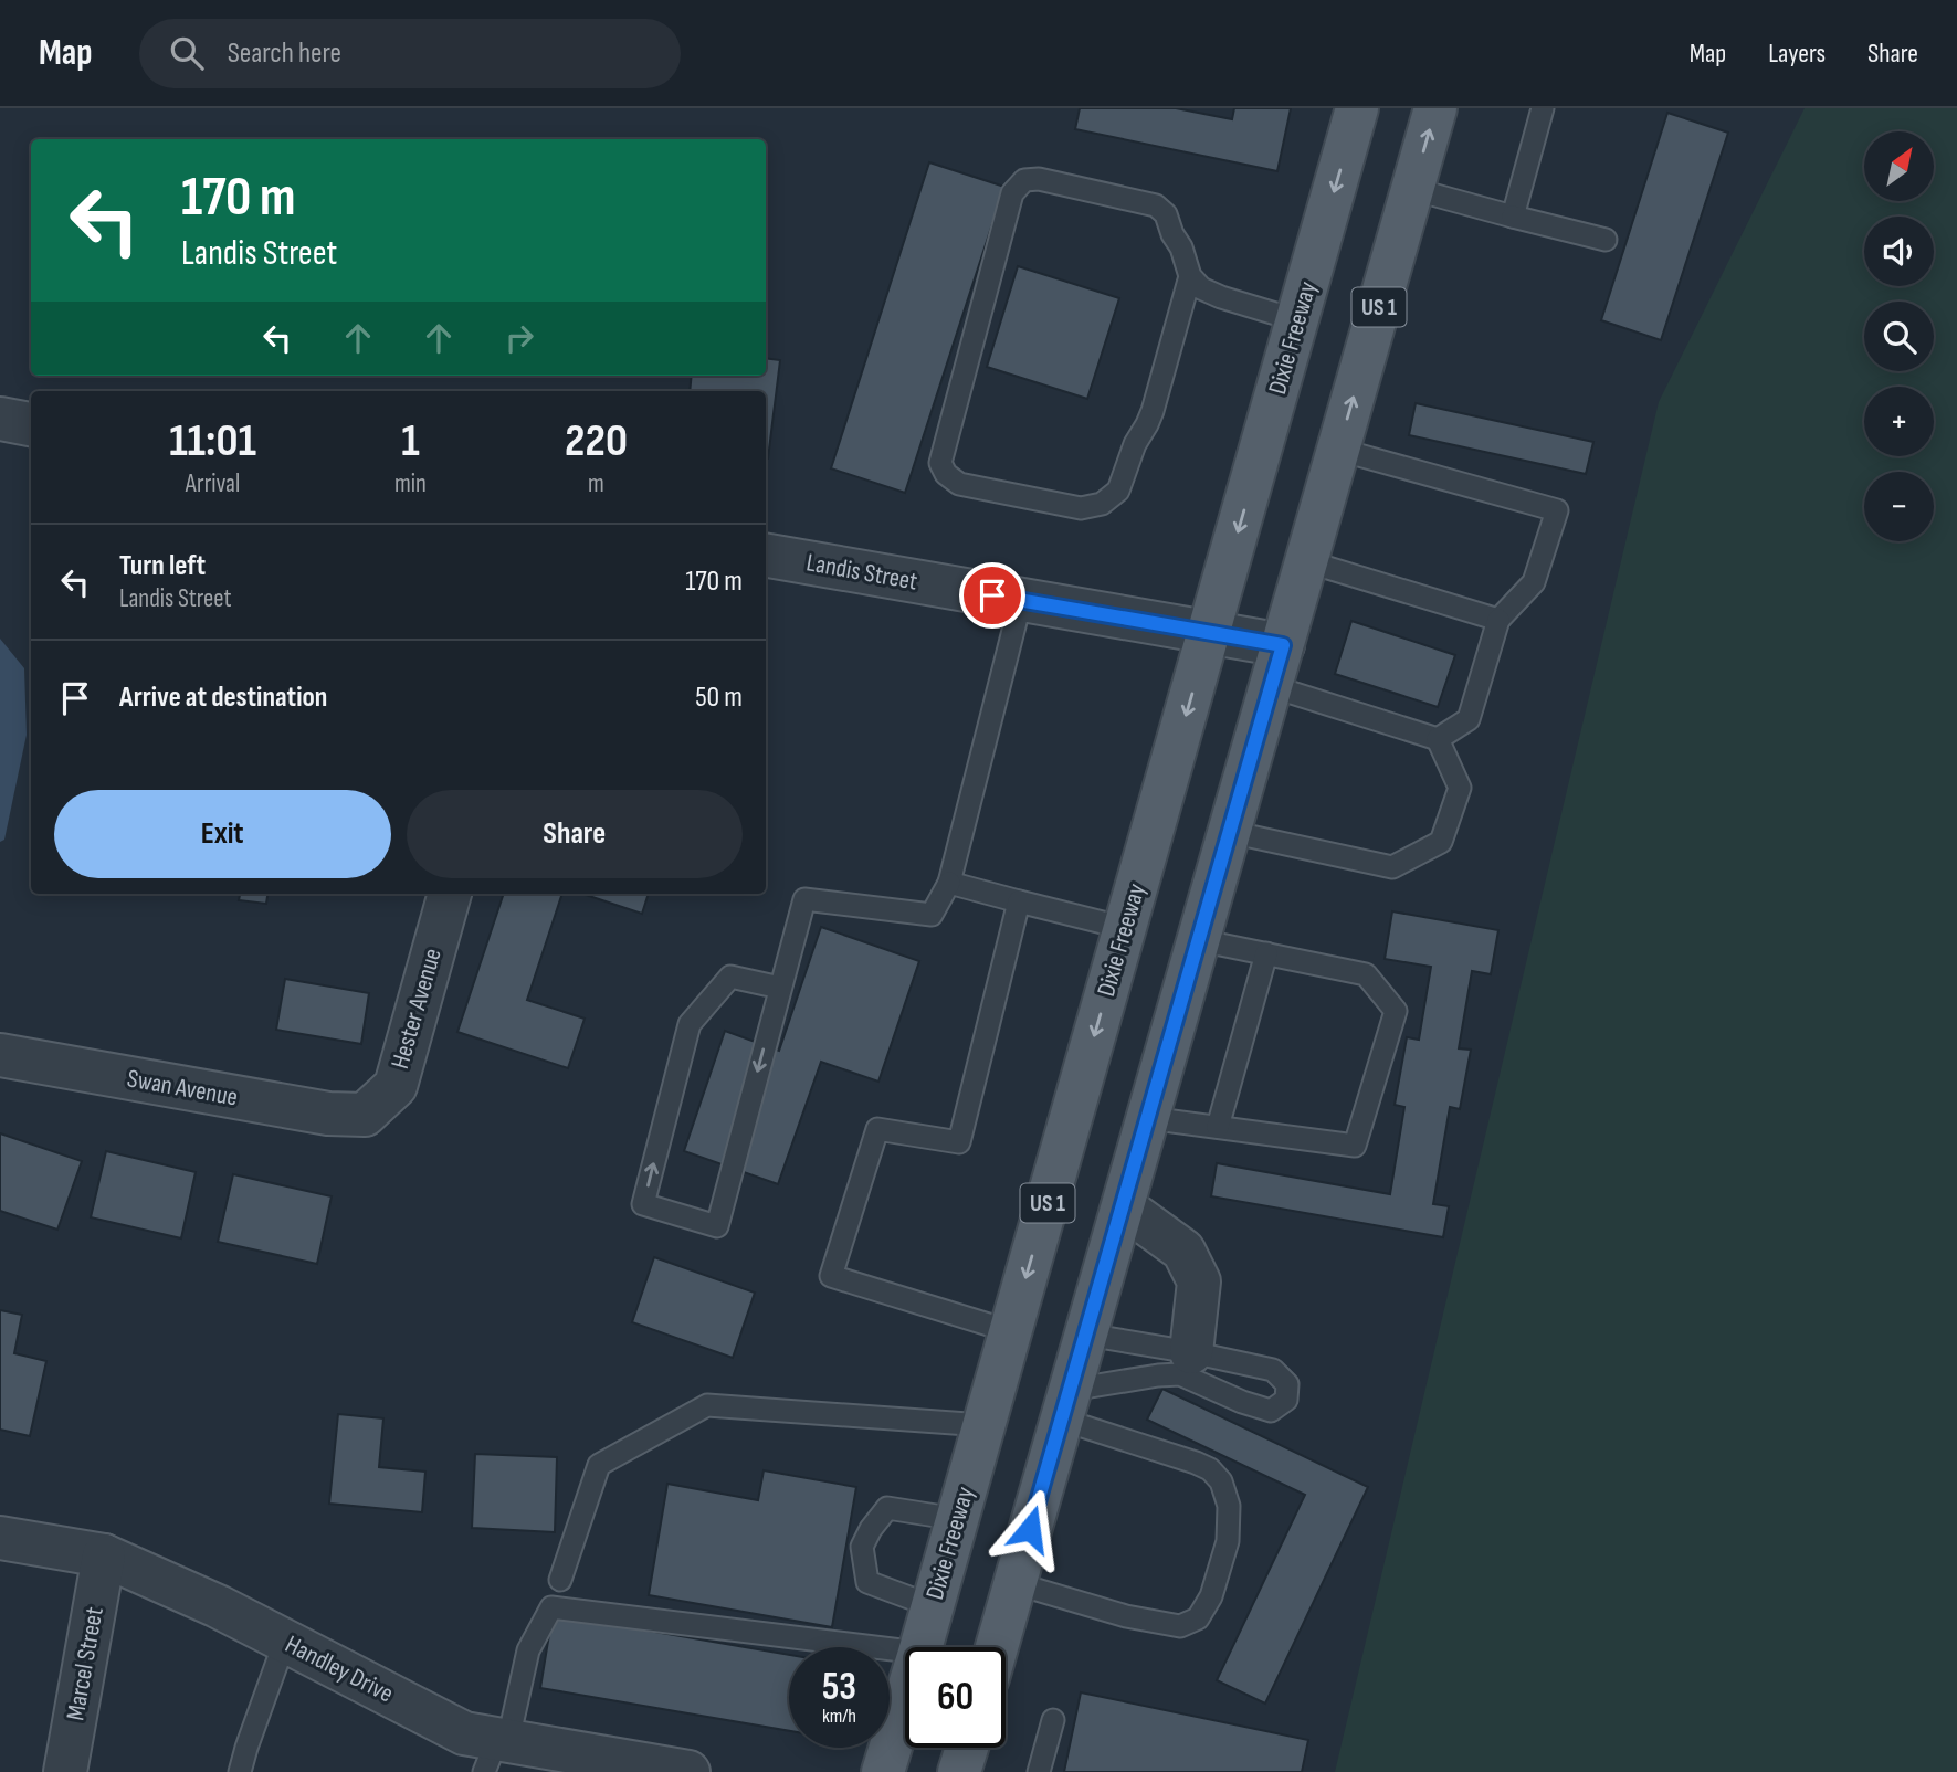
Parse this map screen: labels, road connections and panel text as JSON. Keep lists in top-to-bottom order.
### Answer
{
  "streets": {
    "main road": ["US 1", "Dixie Freeway"],
    "street": [
      "Landis Street",
      "Hester Avenue",
      "Swan Avenue",
      "Marcel Street",
      "Handley Drive"
    ]
  },
  "crossings": [
    ["US 1", "Landis Street"],
    ["Dixie Freeway", "Landis Street"],
    ["Hester Avenue", "Swan Avenue"],
    ["Marcel Street", "Handley Drive"]
  ],
  "north": "top right",
  "page": {
    "header": "Map",
    "search": "Search here",
    "nav": ["Map", "Layers", "Share"],
    "map_buttons": ["+", "−"],
    "turn": ["170 m", "Landis Street"],
    "eta": [
      "11:01",
      "Arrival",
      "1",
      "min",
      "220",
      "m"
    ],
    "list": [
      {
        "name": "Turn left",
        "note": "Landis Street",
        "value": "170 m"
      },
      {
        "name": "Arrive at destination",
        "value": "50 m"
      }
    ],
    "buttons": ["Exit", "Share"],
    "speed": "53 km/h",
    "limit": "60"
  }
}
